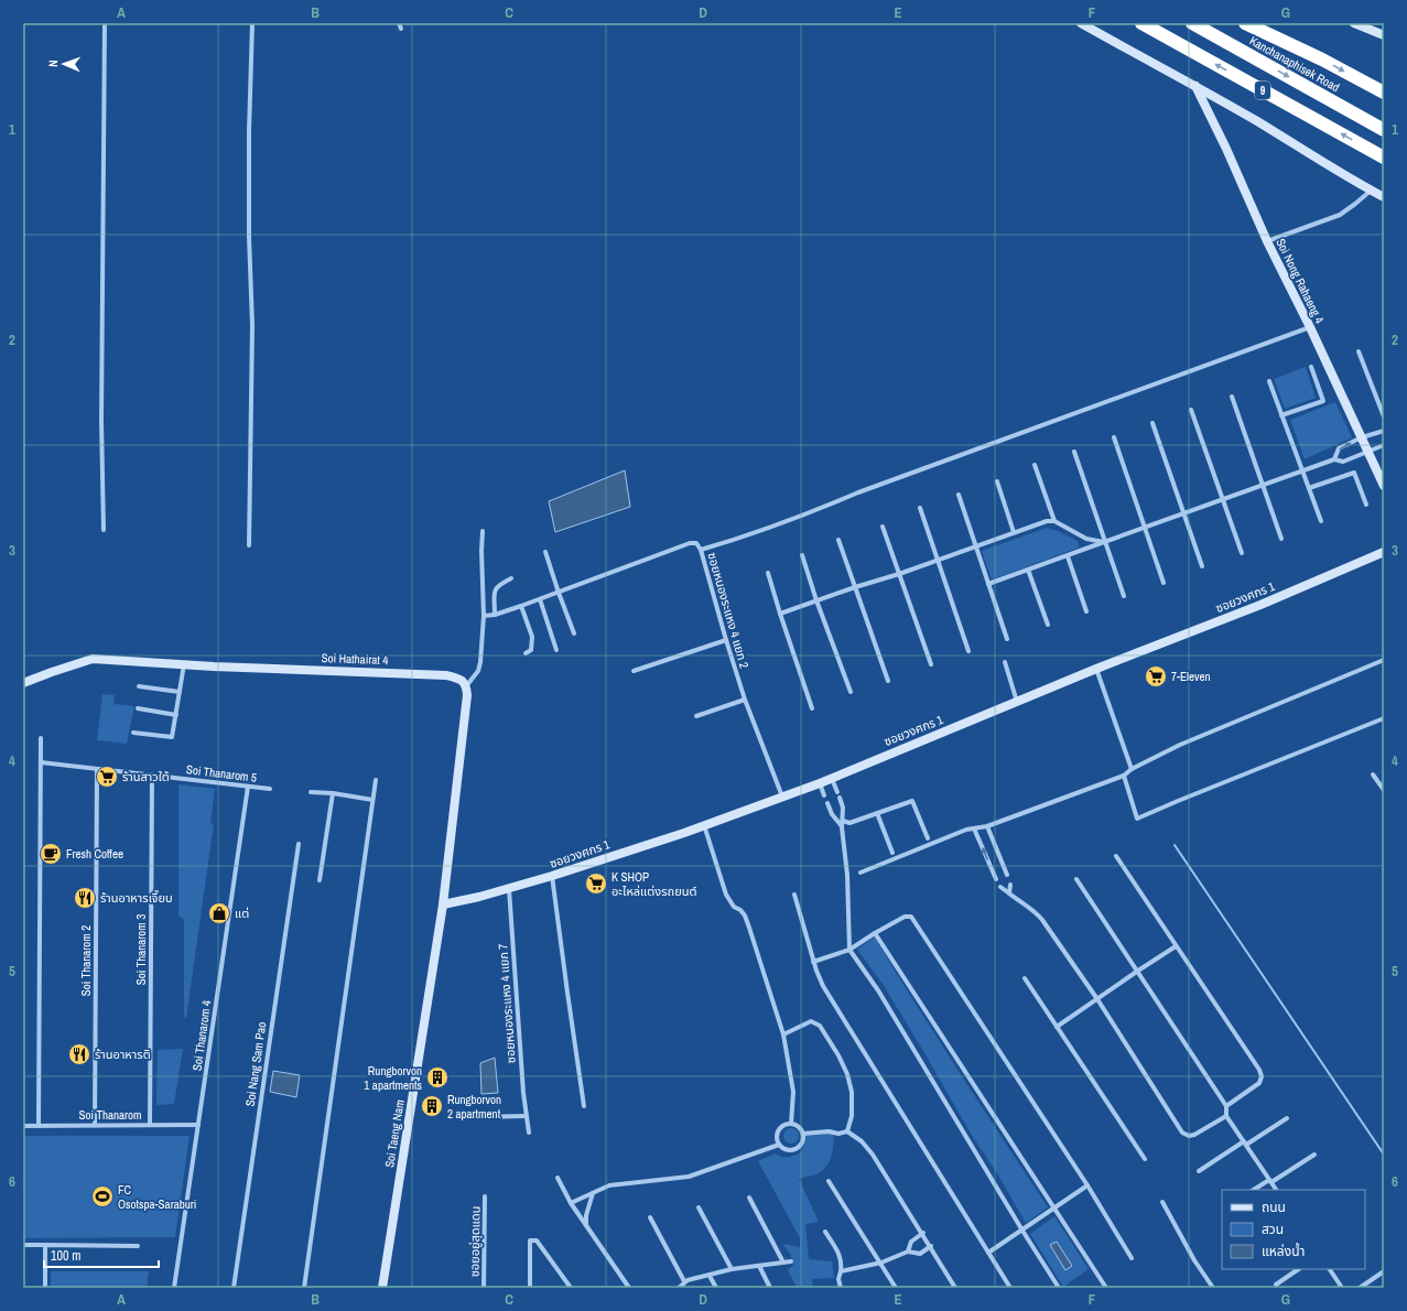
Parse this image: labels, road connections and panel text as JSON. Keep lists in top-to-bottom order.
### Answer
{
  "streets": {
    "highway": ["Kanchanaphisek Road", "9"],
    "street": [
      "Soi Nong Rahaeng 4",
      "ซอยวงศกร 1",
      "ซอยหนองระแหง 4 แยก 2",
      "Soi Hathairat 4",
      "Soi Thanarom 5",
      "Soi Thanarom 3",
      "Soi Thanarom 2",
      "ซอยหนองระแหง 4 แยก 7",
      "Soi Thanarom 4",
      "Soi Nang Sam Pao",
      "Soi Thanarom",
      "Soi Taeng Nam",
      "ซอยอยู่สุดแดน"
    ]
  },
  "crossings": [
    ["ซอยวงศกร 1", "ซอยหนองระแหง 4 แยก 2"],
    ["ซอยวงศกร 1", "ซอยหนองระแหง 4 แยก 7"],
    ["ซอยวงศกร 1", "Soi Taeng Nam"],
    ["Soi Thanarom 5", "Soi Thanarom 3"],
    ["Soi Thanarom 5", "Soi Thanarom 2"],
    ["Soi Thanarom 5", "Soi Thanarom 4"],
    ["Soi Thanarom 3", "Soi Thanarom"],
    ["Soi Thanarom 2", "Soi Thanarom"],
    ["Soi Thanarom 4", "Soi Thanarom"]
  ],
  "places": {
    "supermarket": ["7-Eleven", "ร้านสาวใต้", "K SHOP อะไหล่แต่งรถยนต์"],
    "cafe": ["Fresh Coffee"],
    "restaurant": ["ร้านอาหารเจี๊ยบ", "ร้านอาหารติ"],
    "shop": ["แต่"],
    "building": ["Rungborvon 1 apartments", "Rungborvon 2 apartment"],
    "sports": ["FC Osotspa-Saraburi"]
  },
  "legend": ["ถนน", "สวน", "แหล่งน้ำ"],
  "scale_bar": "100 m",
  "north": "left",
  "grid": {
    "columns": [
      "A",
      "B",
      "C",
      "D",
      "E",
      "F",
      "G"
    ],
    "rows": [
      "1",
      "2",
      "3",
      "4",
      "5",
      "6"
    ]
  }
}
